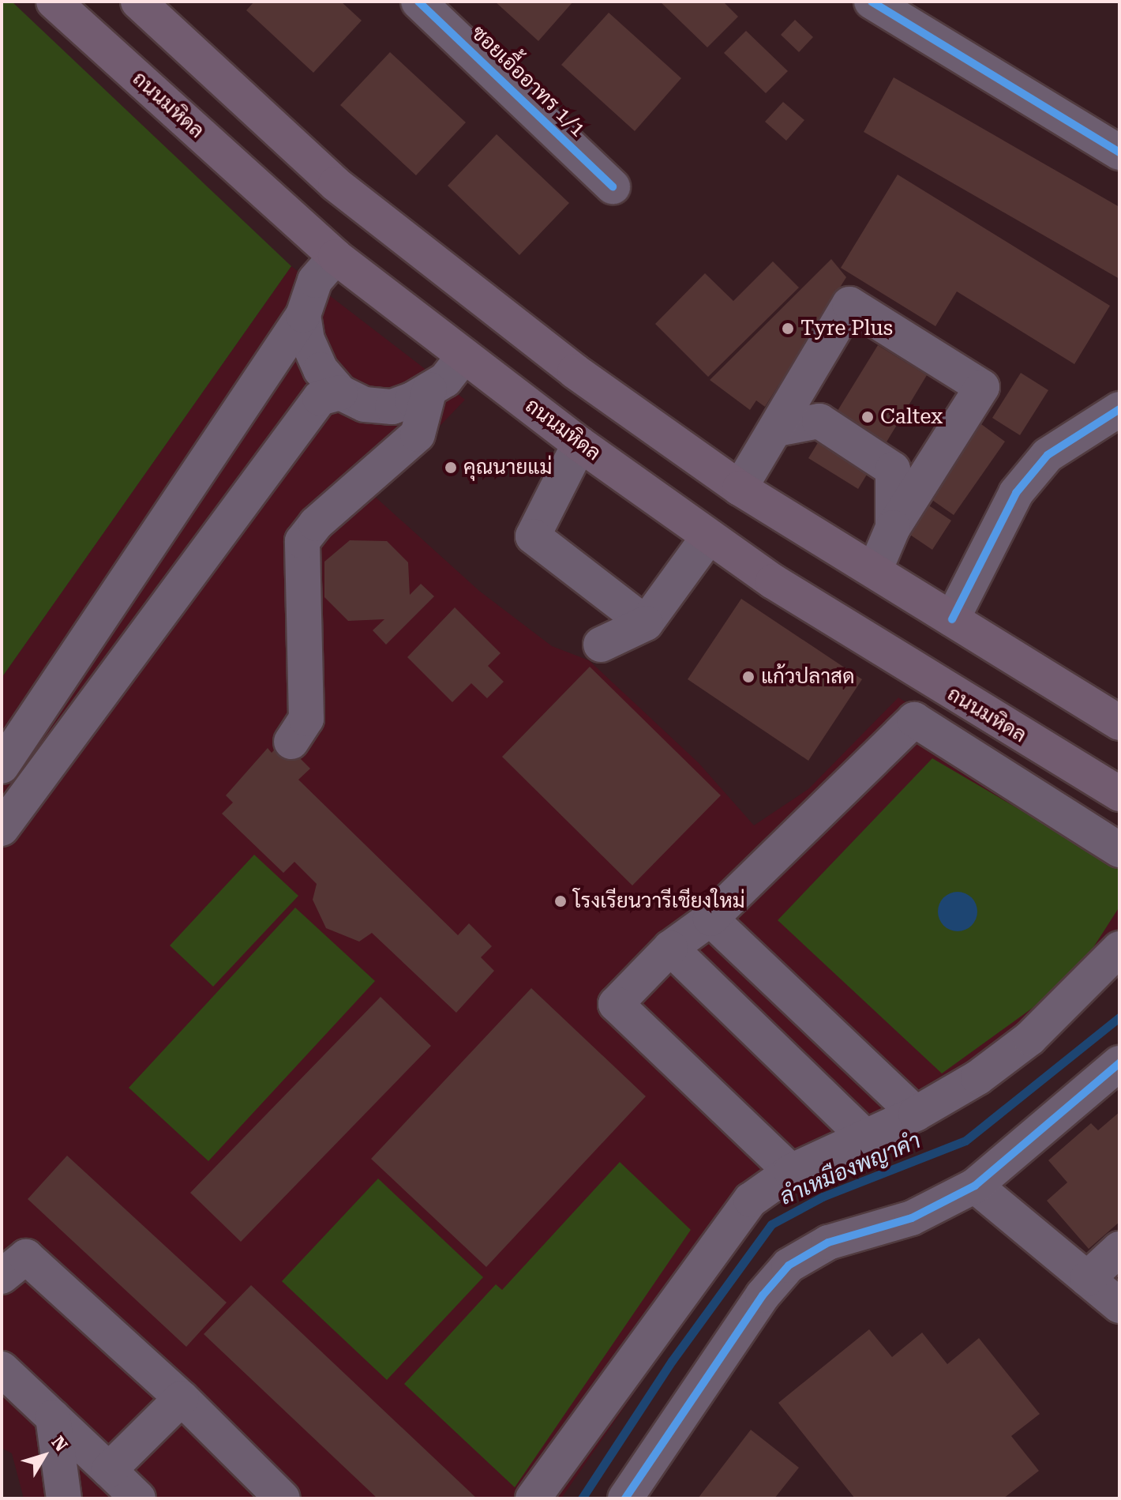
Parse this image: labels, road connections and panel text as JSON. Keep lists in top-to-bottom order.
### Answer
{
  "streets": {
    "main road": ["ถนนมหิดล"],
    "street": ["ซอยเอื้ออาทร 1/1"]
  },
  "water": ["ลำเหมืองพญาคำ"],
  "places": [
    "Tyre Plus",
    "Caltex",
    "คุณนายแม่",
    "แก้วปลาสด",
    "โรงเรียนวารีเชียงใหม่"
  ],
  "north": "top right"
}
